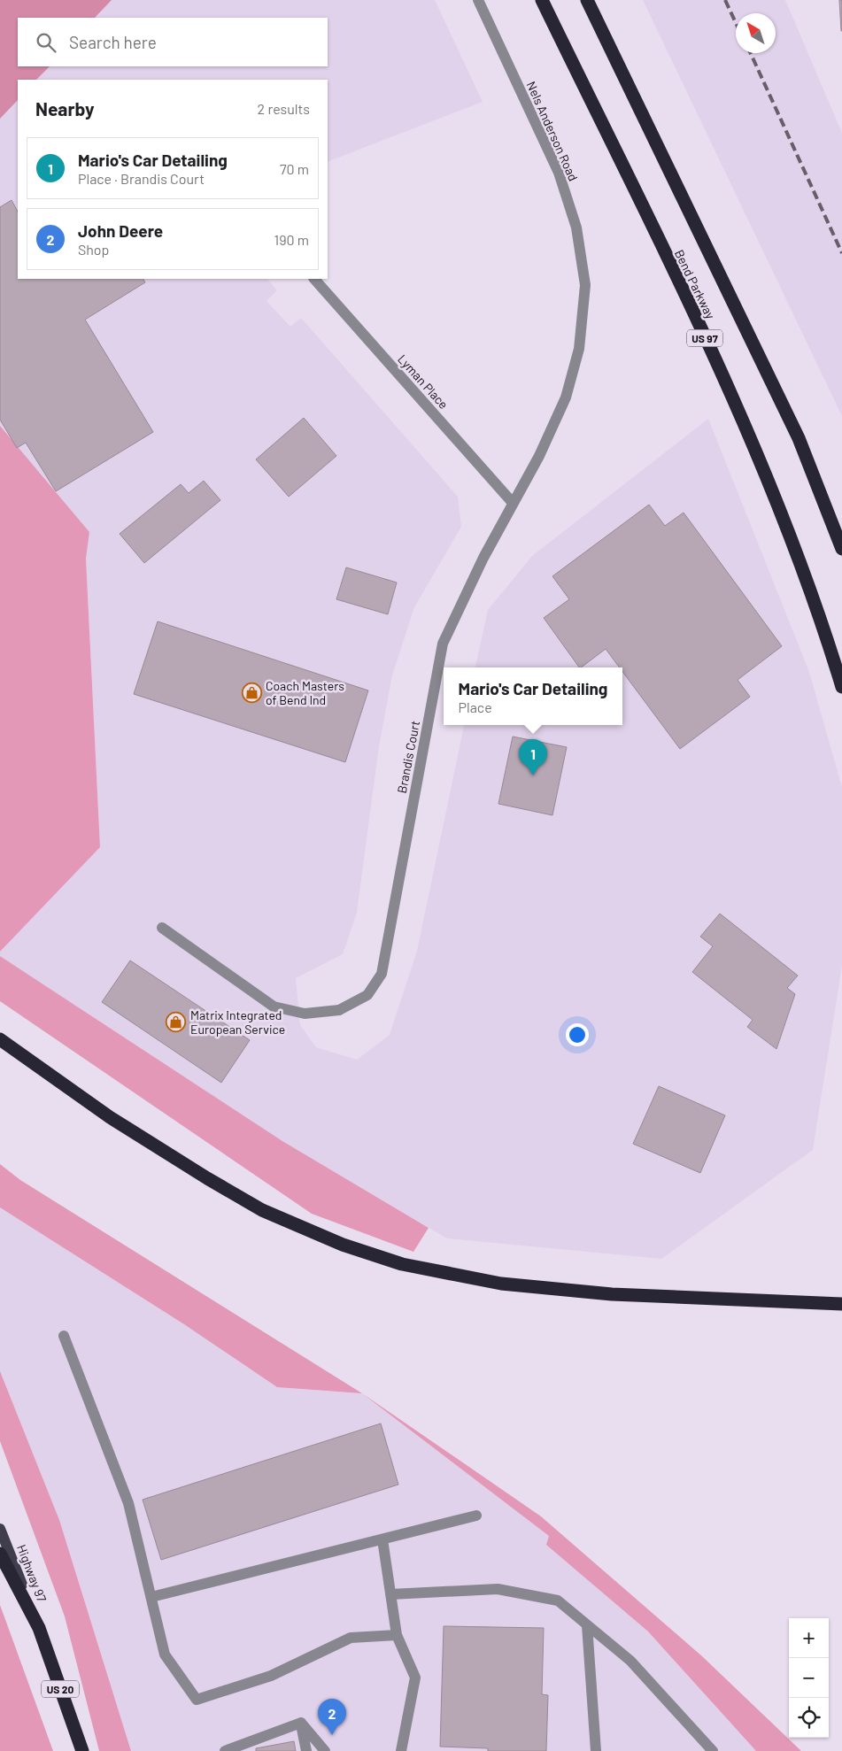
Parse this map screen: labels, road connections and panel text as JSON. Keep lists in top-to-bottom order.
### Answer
{
  "streets": {
    "highway": ["Bend Parkway", "US 97", "US 20"],
    "main road": ["Highway 97"],
    "street": ["Nels Anderson Road", "Lyman Place", "Brandis Court"]
  },
  "crossings": [
    ["Nels Anderson Road", "Lyman Place"],
    ["Nels Anderson Road", "Brandis Court"],
    ["Lyman Place", "Brandis Court"],
    ["Highway 97", "US 20"]
  ],
  "places": {
    "shop": ["Coach Masters of Bend Ind", "Matrix Integrated European Service"]
  },
  "north": "top left",
  "page": {
    "search": "Search here",
    "heading": ["Nearby", "2 results"],
    "list": [
      {
        "mark": "1",
        "name": "Mario's Car Detailing",
        "note": "Place · Brandis Court",
        "value": "70 m"
      },
      {
        "mark": "2",
        "name": "John Deere",
        "note": "Shop",
        "value": "190 m"
      }
    ],
    "popup": ["Mario's Car Detailing", "Place"],
    "pins": ["1", "2"],
    "map_buttons": ["+", "−"]
  }
}
